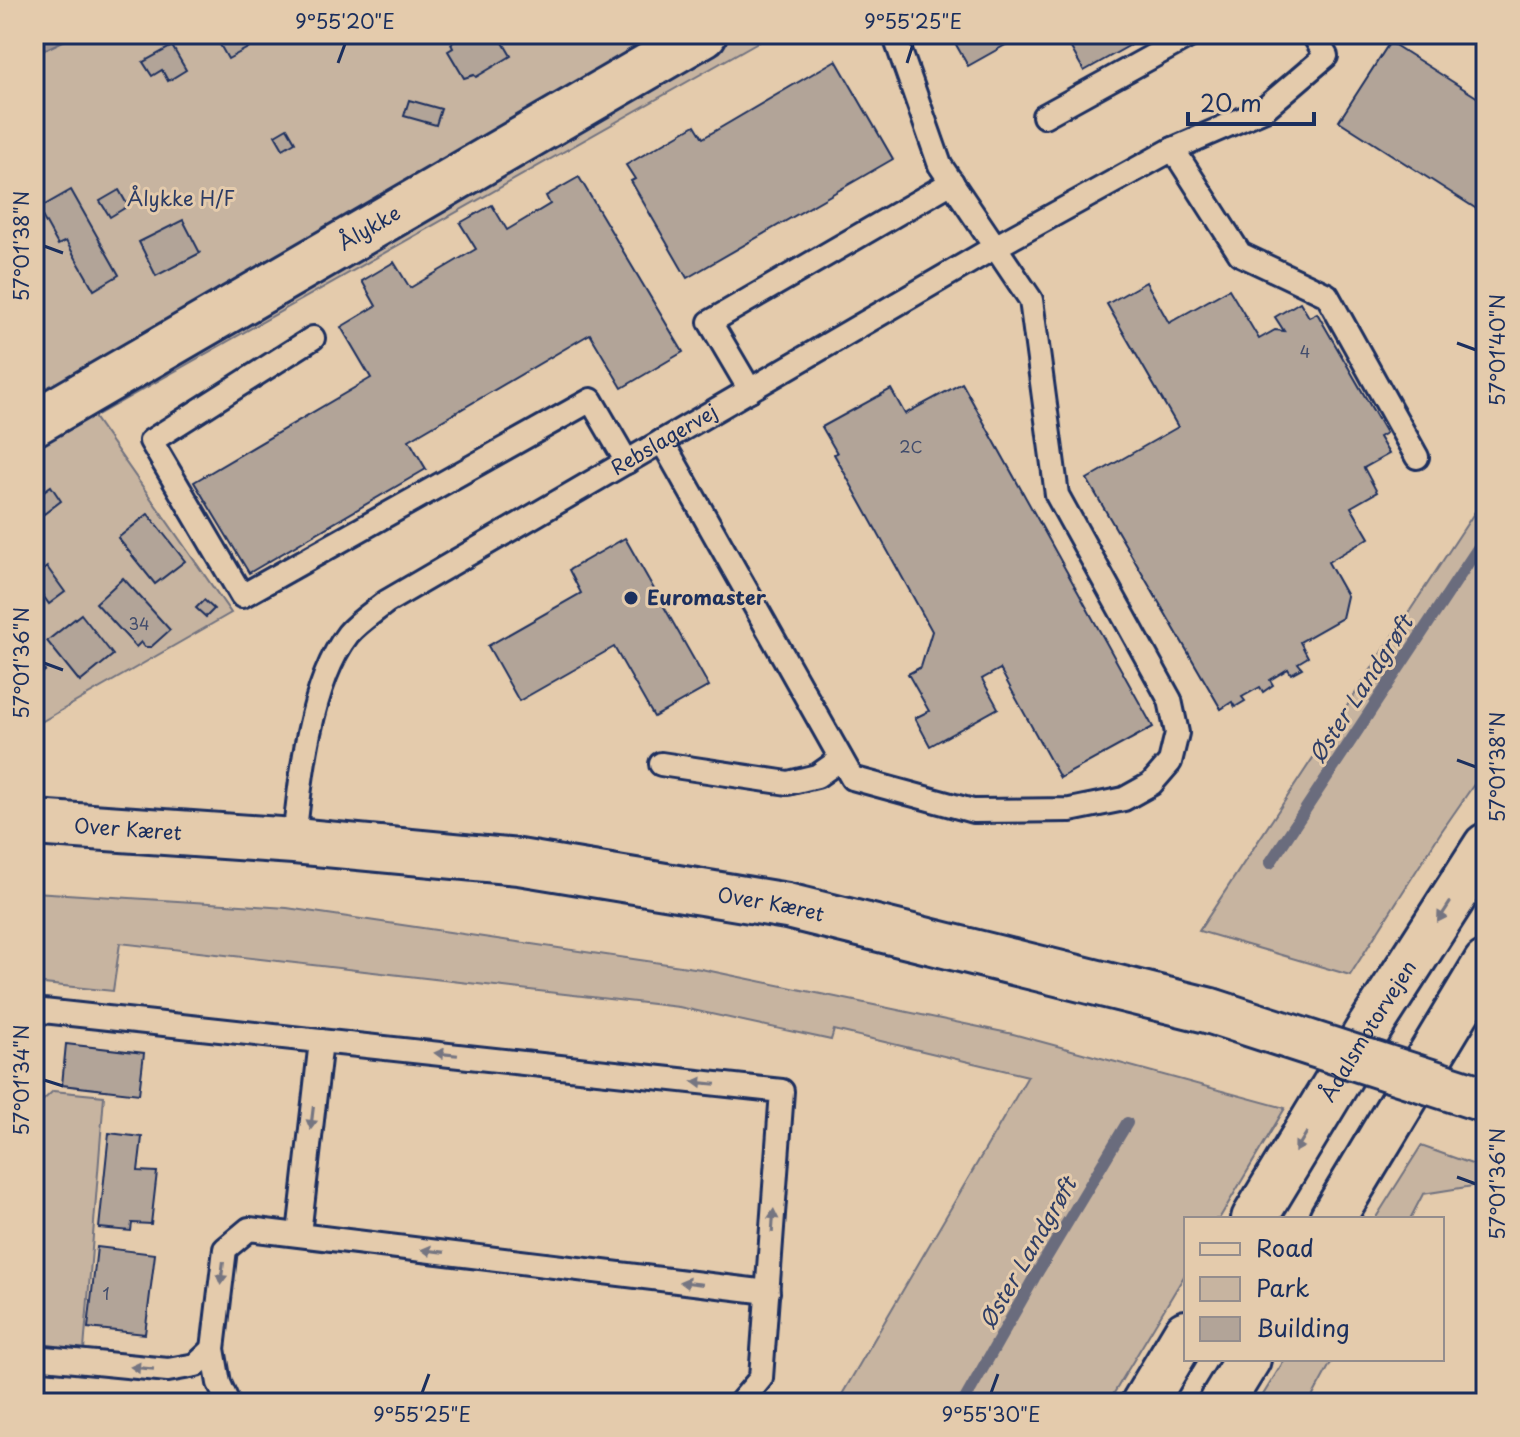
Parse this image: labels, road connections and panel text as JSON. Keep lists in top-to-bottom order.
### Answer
{
  "streets": {
    "main road": ["Ålykke", "Over Kæret", "Ådalsmotorvejen"],
    "lane": ["Rebslagervej"]
  },
  "crossings": [
    ["Rebslagervej", "Over Kæret"]
  ],
  "water": ["Øster Landgrøft"],
  "parks": ["Ålykke H/F"],
  "places": ["Euromaster"],
  "house_numbers": [
    "4",
    "2C",
    "34",
    "1"
  ],
  "legend": ["Road", "Park", "Building"],
  "scale_bar": "20 m",
  "coordinates": [
    "9°55'20\"E",
    "9°55'25\"E",
    "57°01'38\"N",
    "57°01'40\"N",
    "57°01'36\"N",
    "57°01'34\"N",
    "9°55'30\"E"
  ]
}
